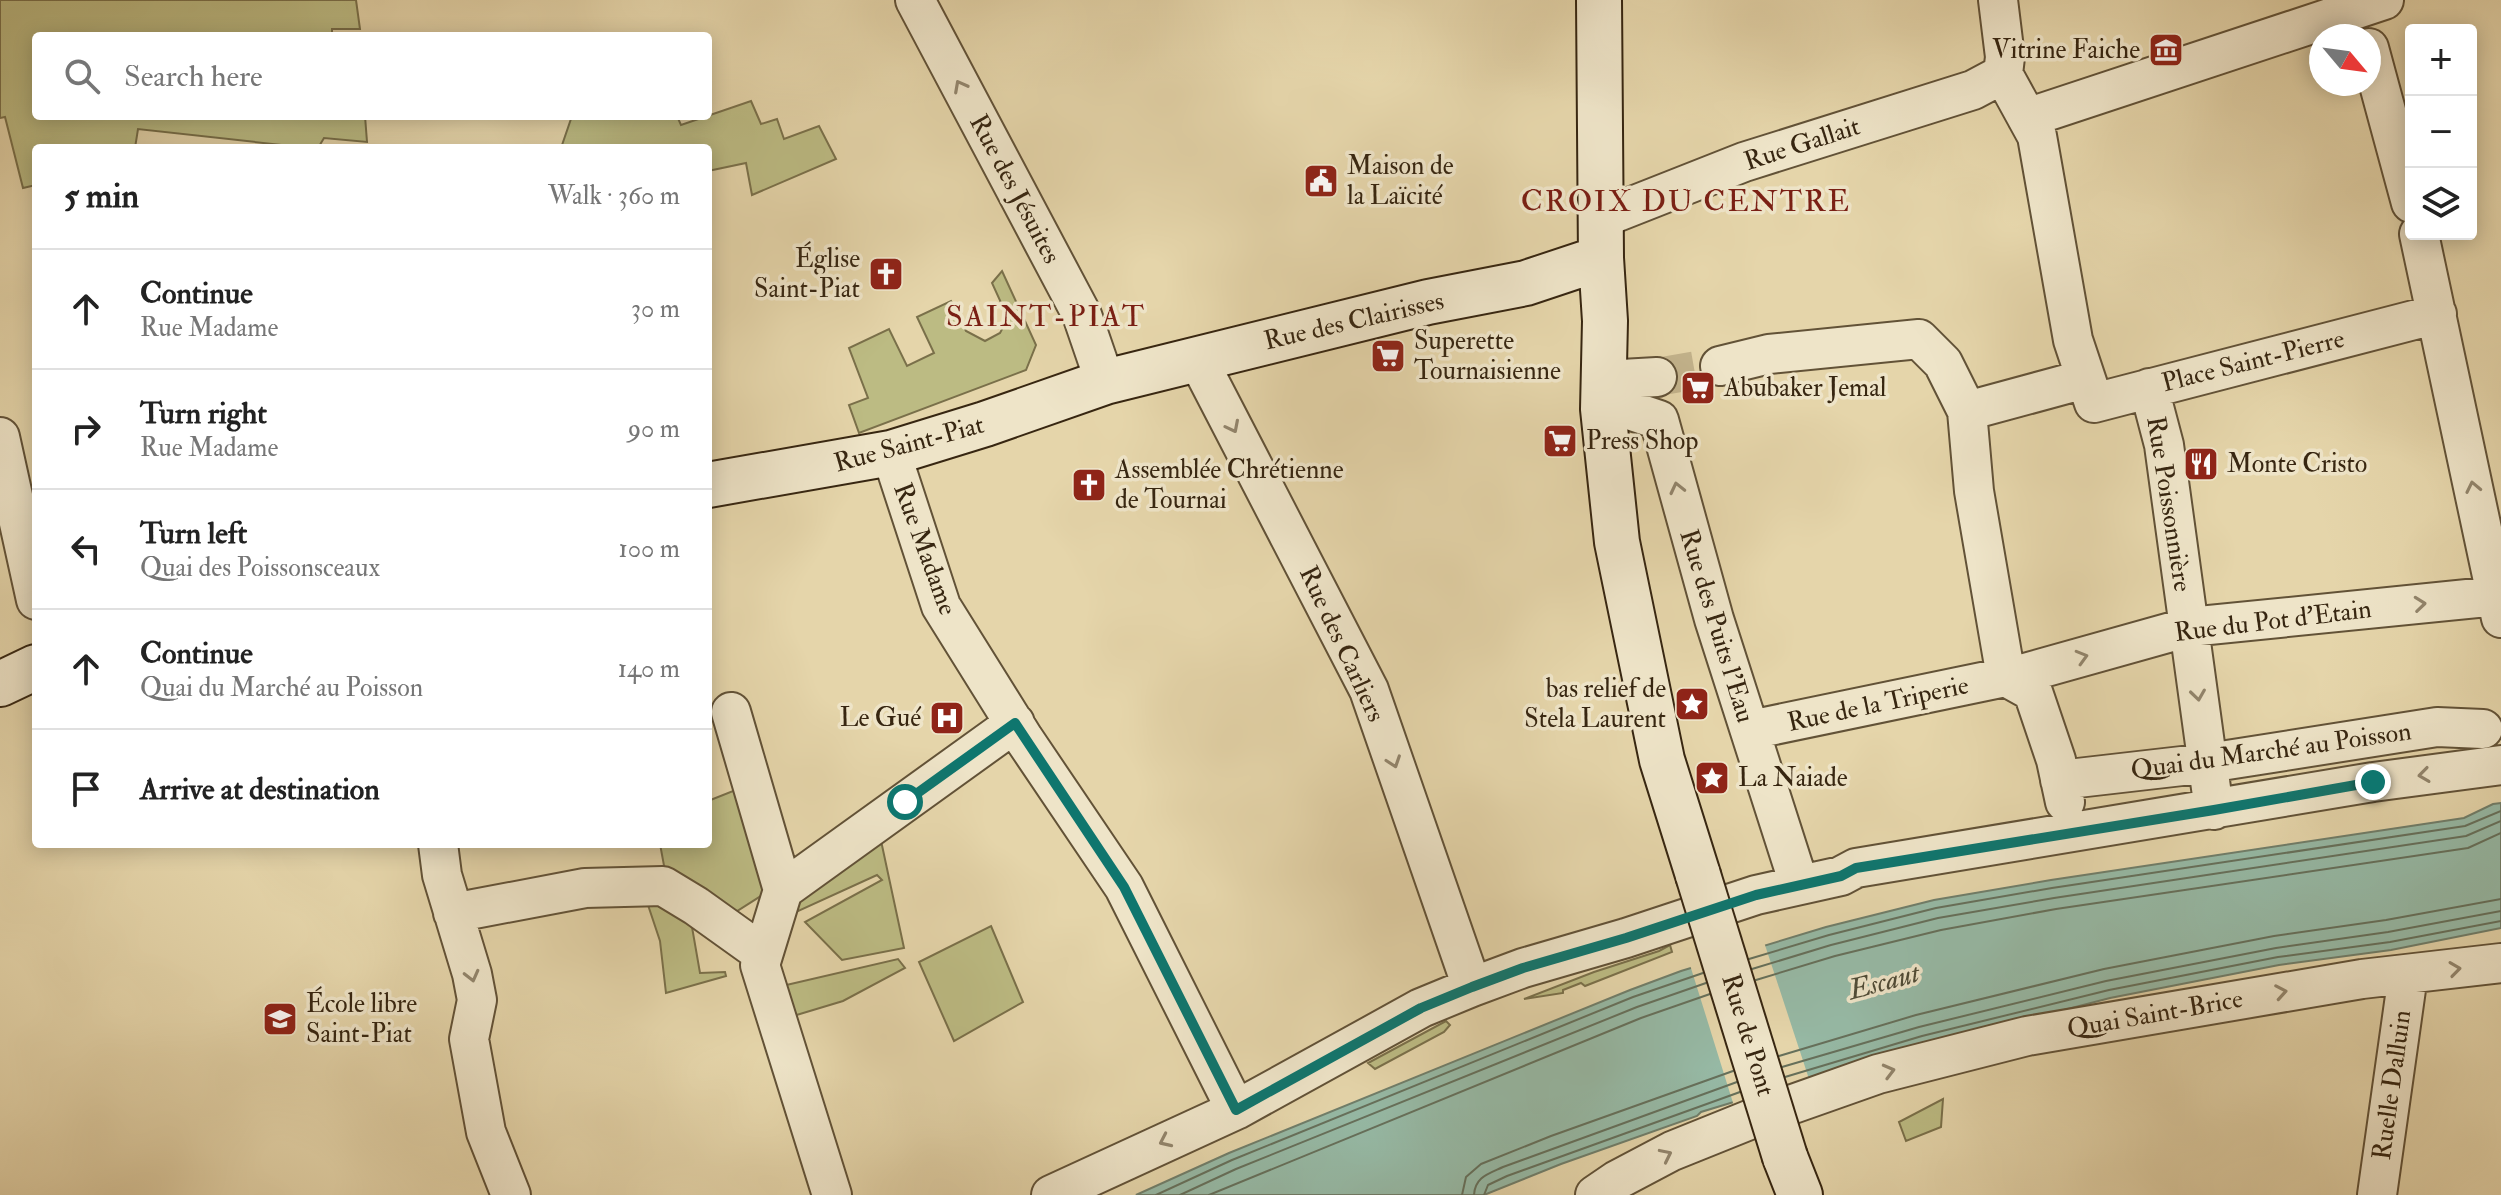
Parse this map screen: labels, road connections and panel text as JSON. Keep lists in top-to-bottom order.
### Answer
{
  "streets": {
    "street": [
      "Rue Gallait",
      "Rue des Jésuites",
      "Rue des Clairisses",
      "Place Saint-Pierre",
      "Rue Saint-Piat",
      "Rue Poissonnière",
      "Rue Madame",
      "Rue du Pot d'Etain",
      "Rue des Puits l'Eau",
      "Rue des Carliers",
      "Rue de la Triperie",
      "Quai du Marché au Poisson",
      "Quai Saint-Brice",
      "Rue de Pont",
      "Ruelle Dalluin"
    ]
  },
  "crossings": [
    ["Rue Gallait", "Rue des Clairisses"],
    ["Rue des Jésuites", "Rue des Clairisses"],
    ["Rue des Jésuites", "Rue Saint-Piat"],
    ["Rue des Clairisses", "Rue Saint-Piat"],
    ["Rue des Clairisses", "Rue des Carliers"],
    ["Place Saint-Pierre", "Rue Poissonnière"],
    ["Rue Saint-Piat", "Rue Madame"],
    ["Rue Poissonnière", "Rue du Pot d'Etain"],
    ["Rue Poissonnière", "Quai du Marché au Poisson"],
    ["Rue Madame", "Quai du Marché au Poisson"],
    ["Rue du Pot d'Etain", "Rue de la Triperie"],
    ["Rue des Puits l'Eau", "Rue de la Triperie"],
    ["Rue des Puits l'Eau", "Quai du Marché au Poisson"],
    ["Rue des Puits l'Eau", "Rue de Pont"],
    ["Rue des Carliers", "Quai du Marché au Poisson"],
    ["Quai Saint-Brice", "Ruelle Dalluin"]
  ],
  "one_way": [
    "Rue des Jésuites",
    "Rue du Pot d'Etain",
    "Rue des Carliers",
    "Quai Saint-Brice"
  ],
  "districts": ["CROIX DU CENTRE", "SAINT-PIAT"],
  "water": ["Escaut"],
  "places": {
    "museum": ["Vitrine Faiche"],
    "public building": ["Maison de la Laïcité"],
    "church": ["Église Saint-Piat", "Assemblée Chrétienne de Tournai"],
    "supermarket": ["Superette Tournaisienne", "Abubaker Jemal", "Press Shop"],
    "restaurant": ["Monte Cristo"],
    "place": ["bas relief de Stela Laurent", "La Naiade"],
    "hospital": ["Le Gué"],
    "school or university": ["École libre Saint-Piat"]
  },
  "north": "bottom right",
  "page": {
    "map_buttons": ["+", "−"],
    "search": "Search here",
    "heading": ["5 min", "Walk · 360 m"],
    "list": [
      ["Continue", "Rue Madame", "30 m"],
      ["Turn right", "Rue Madame", "90 m"],
      ["Turn left", "Quai des Poissonsceaux", "100 m"],
      ["Continue", "Quai du Marché au Poisson", "140 m"],
      "Arrive at destination"
    ]
  }
}
